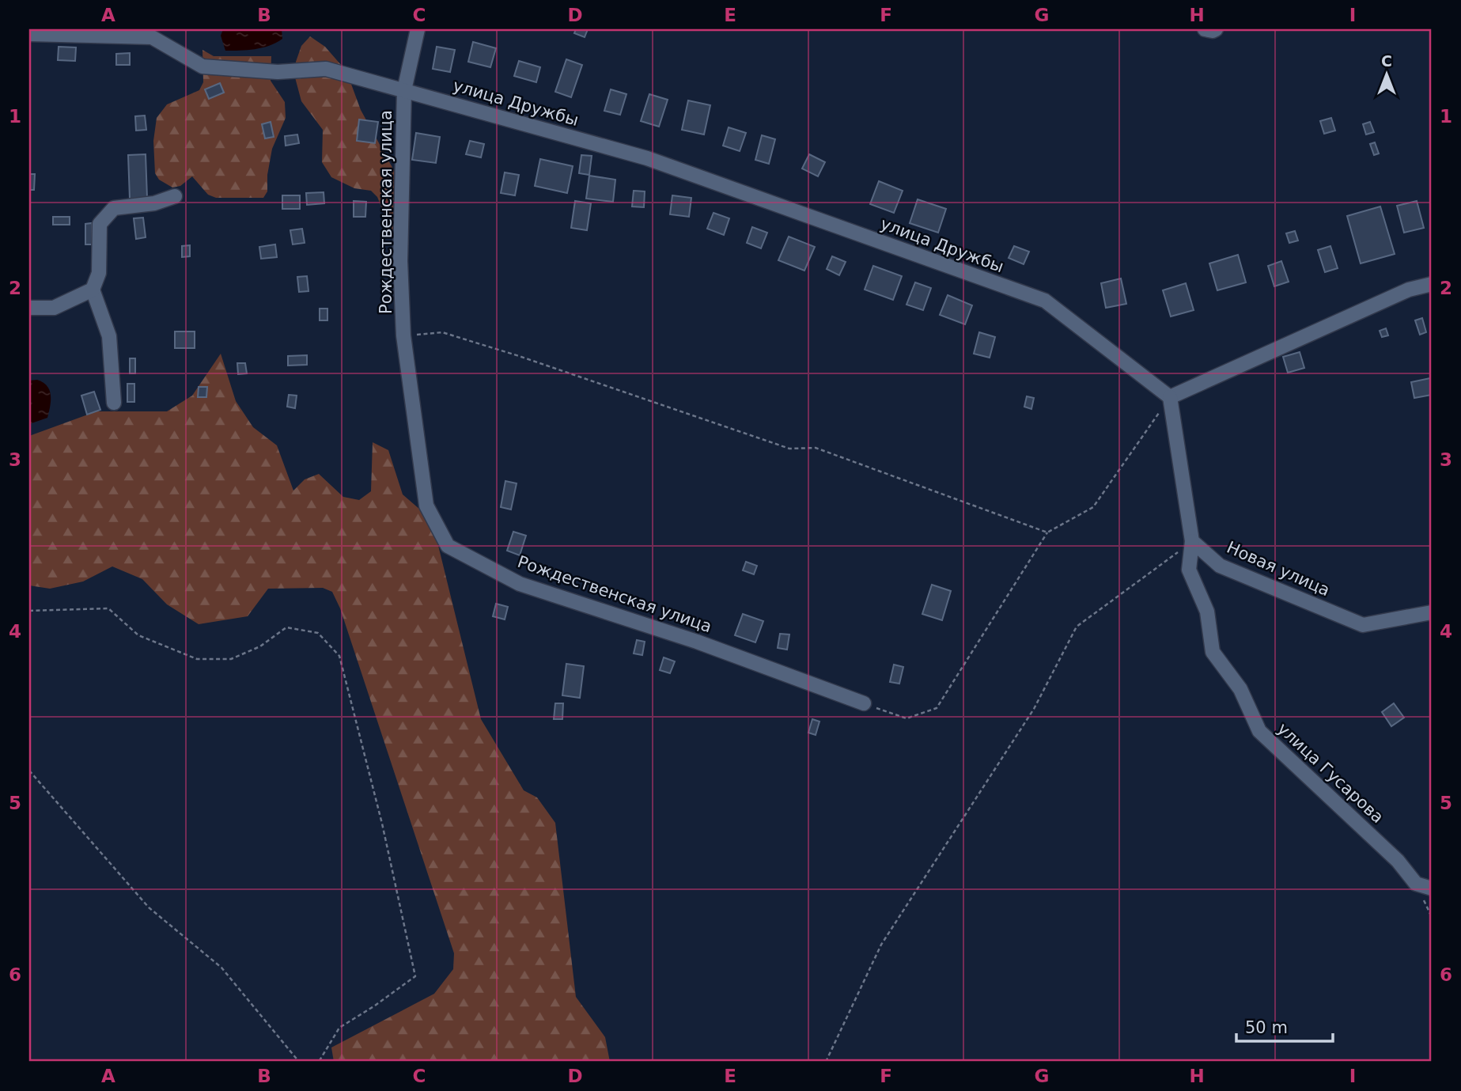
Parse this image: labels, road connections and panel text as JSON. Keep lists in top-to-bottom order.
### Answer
{
  "streets": {
    "street": [
      "улица Дружбы",
      "Рождественская улица",
      "Новая улица",
      "улица Гусарова"
    ]
  },
  "crossings": [
    ["улица Дружбы", "Рождественская улица"],
    ["Новая улица", "улица Гусарова"]
  ],
  "scale_bar": "50 m",
  "north": "top",
  "grid": {
    "columns": [
      "A",
      "B",
      "C",
      "D",
      "E",
      "F",
      "G",
      "H",
      "I"
    ],
    "rows": [
      "1",
      "2",
      "3",
      "4",
      "5",
      "6"
    ]
  }
}
